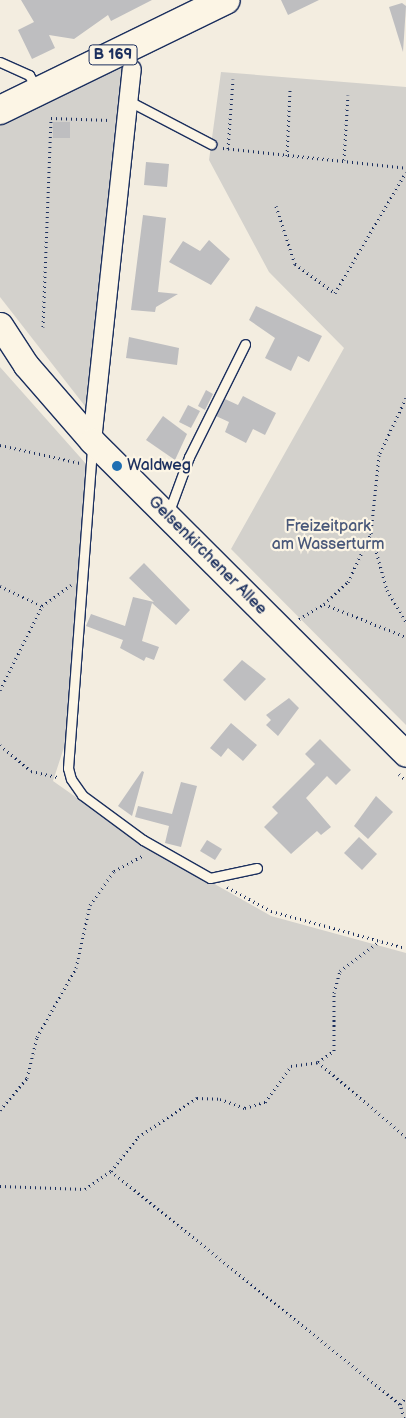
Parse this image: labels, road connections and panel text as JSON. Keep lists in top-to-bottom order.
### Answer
{
  "streets": {
    "main road": ["B 169", "Gelsenkirchener Allee"]
  },
  "parks": ["Freizeitpark am Wasserturm"],
  "places": ["Waldweg"]
}
